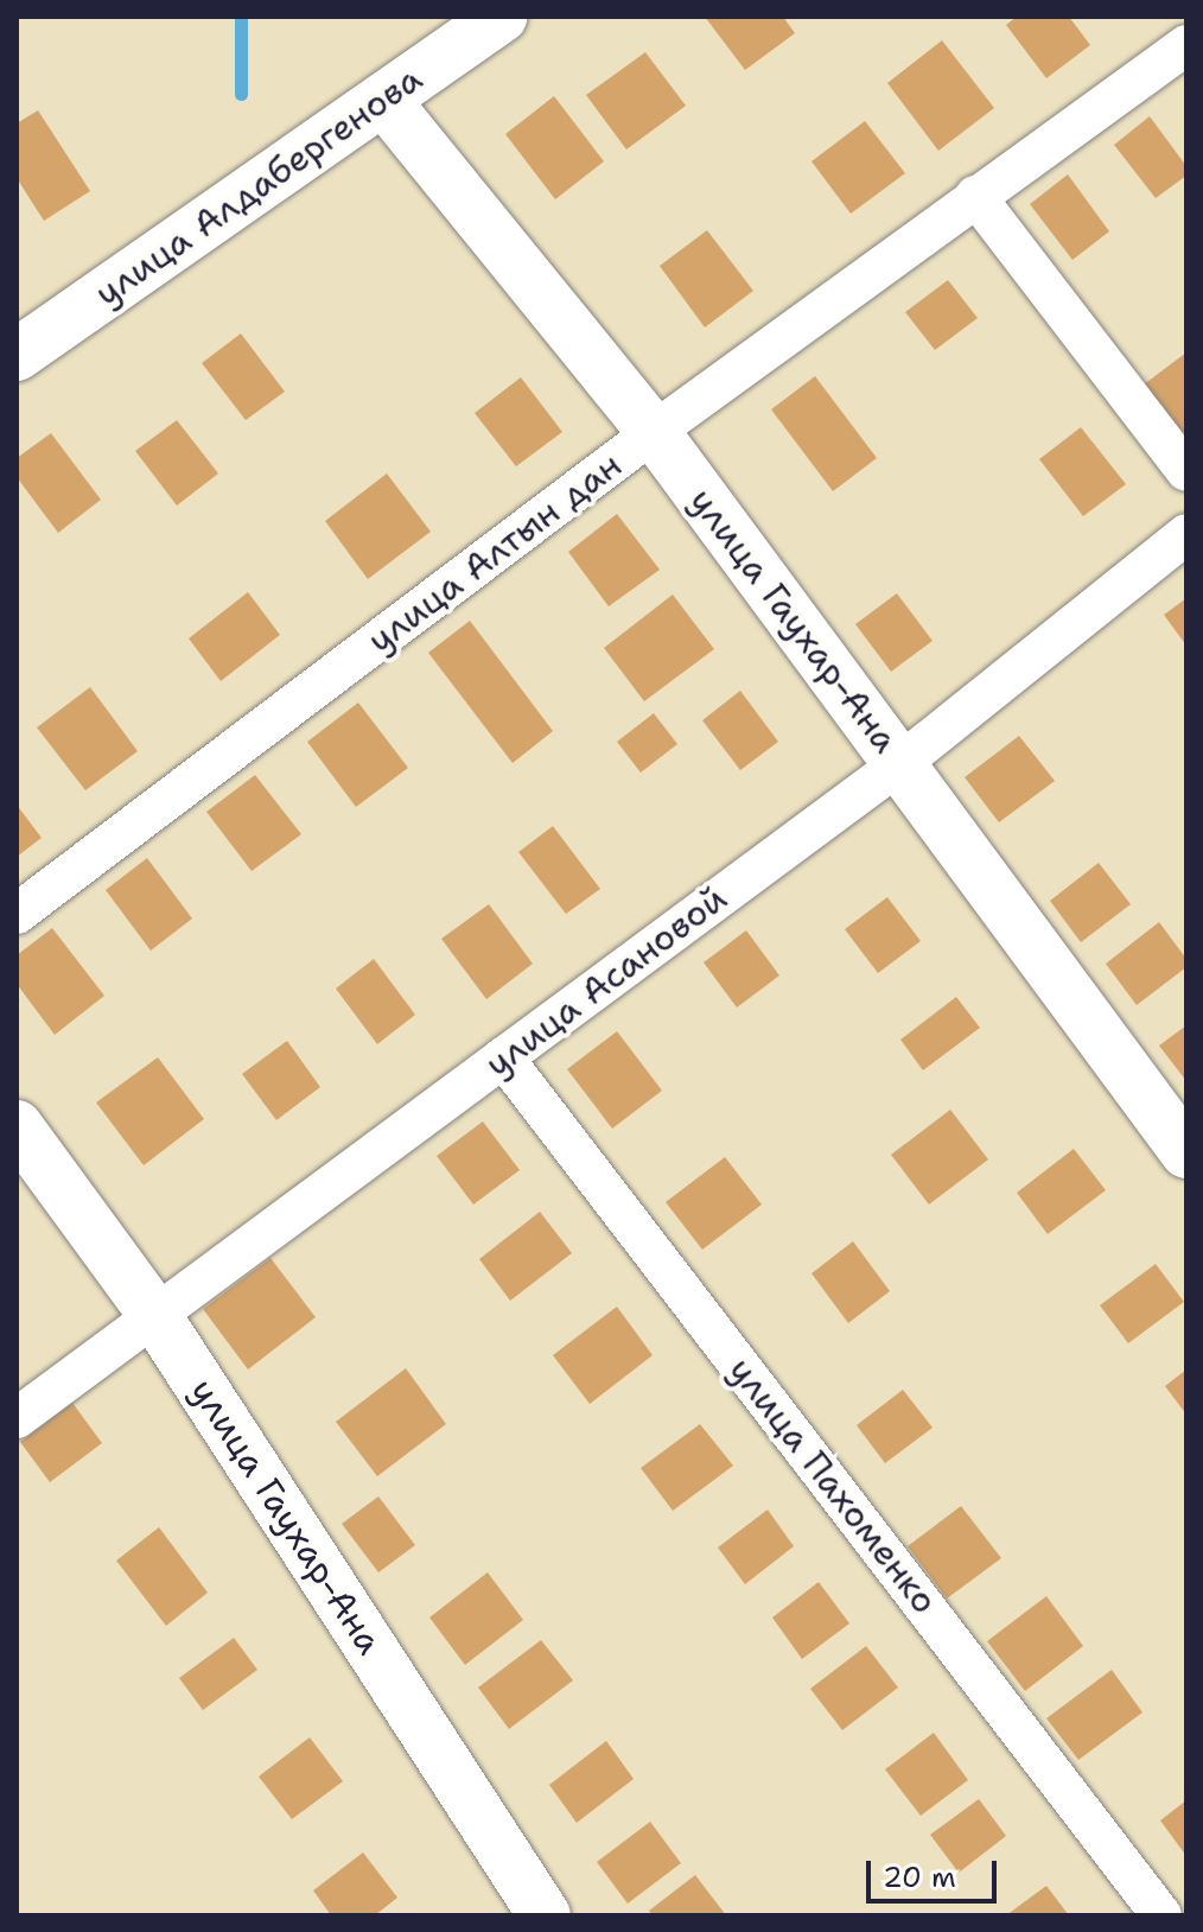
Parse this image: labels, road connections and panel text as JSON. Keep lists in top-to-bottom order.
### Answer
{
  "streets": {
    "street": [
      "улица Алдабергенова",
      "улица Алтын дан",
      "улица Гаухар-Ана",
      "улица Асановой",
      "улица Пахоменко"
    ]
  },
  "crossings": [
    ["улица Алдабергенова", "улица Гаухар-Ана"],
    ["улица Алтын дан", "улица Гаухар-Ана"],
    ["улица Гаухар-Ана", "улица Асановой"],
    ["улица Асановой", "улица Пахоменко"]
  ],
  "scale_bar": "20 m"
}
